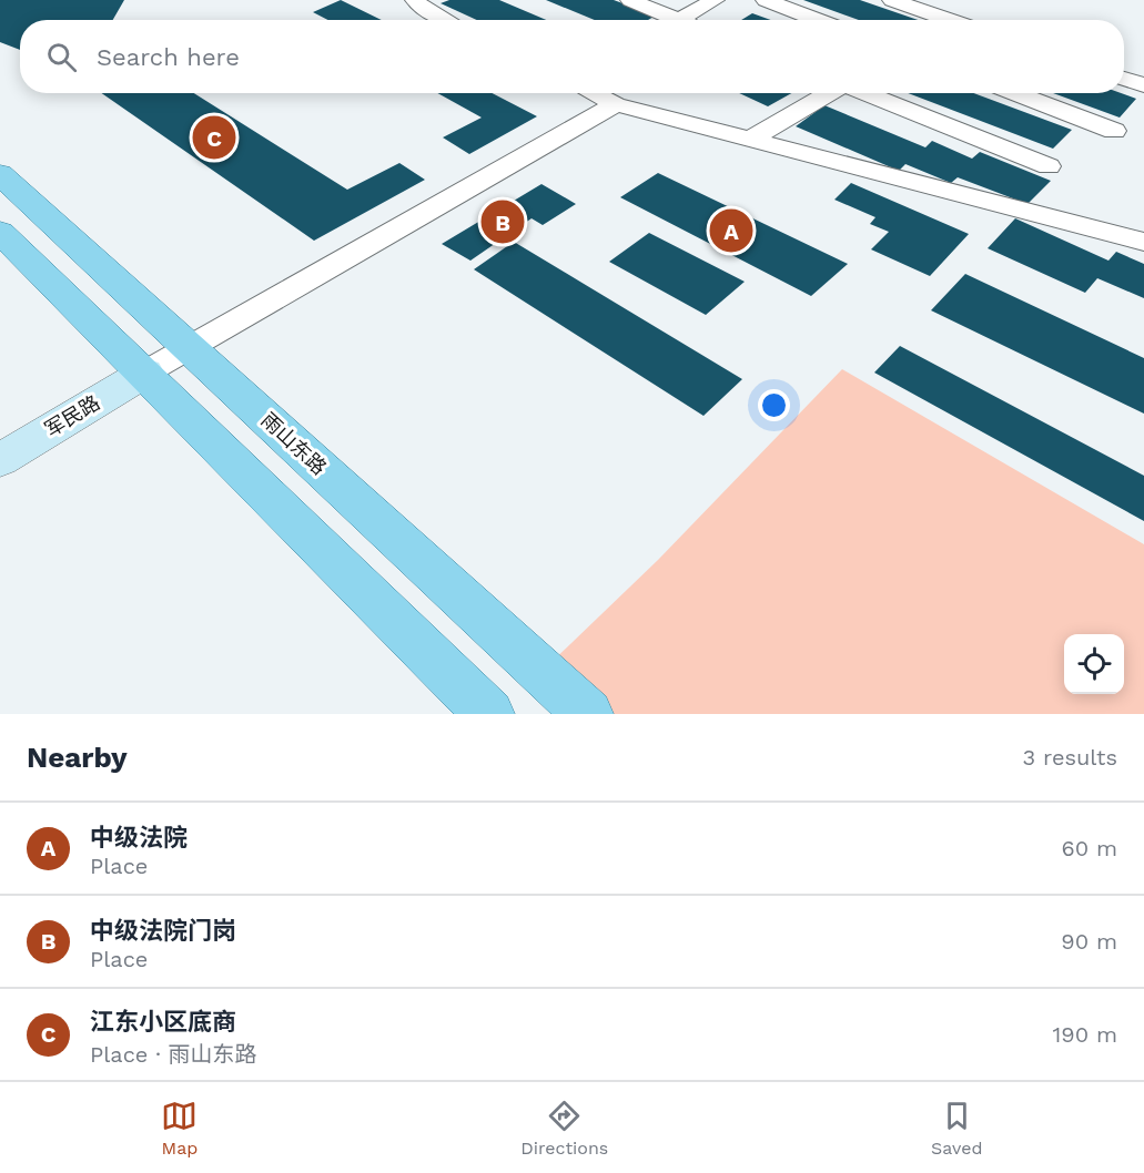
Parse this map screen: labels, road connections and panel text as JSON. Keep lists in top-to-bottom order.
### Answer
{
  "streets": {
    "main road": ["雨山东路"],
    "street": ["军民路"]
  },
  "page": {
    "search": "Search here",
    "pins": ["C", "B", "A"],
    "heading": ["Nearby", "3 results"],
    "list": [
      {
        "mark": "A",
        "name": "中级法院",
        "note": "Place",
        "value": "60 m"
      },
      {
        "mark": "B",
        "name": "中级法院门岗",
        "note": "Place",
        "value": "90 m"
      },
      {
        "mark": "C",
        "name": "江东小区底商",
        "note": "Place · 雨山东路",
        "value": "190 m"
      }
    ],
    "nav": ["Map", "Directions", "Saved"]
  }
}
